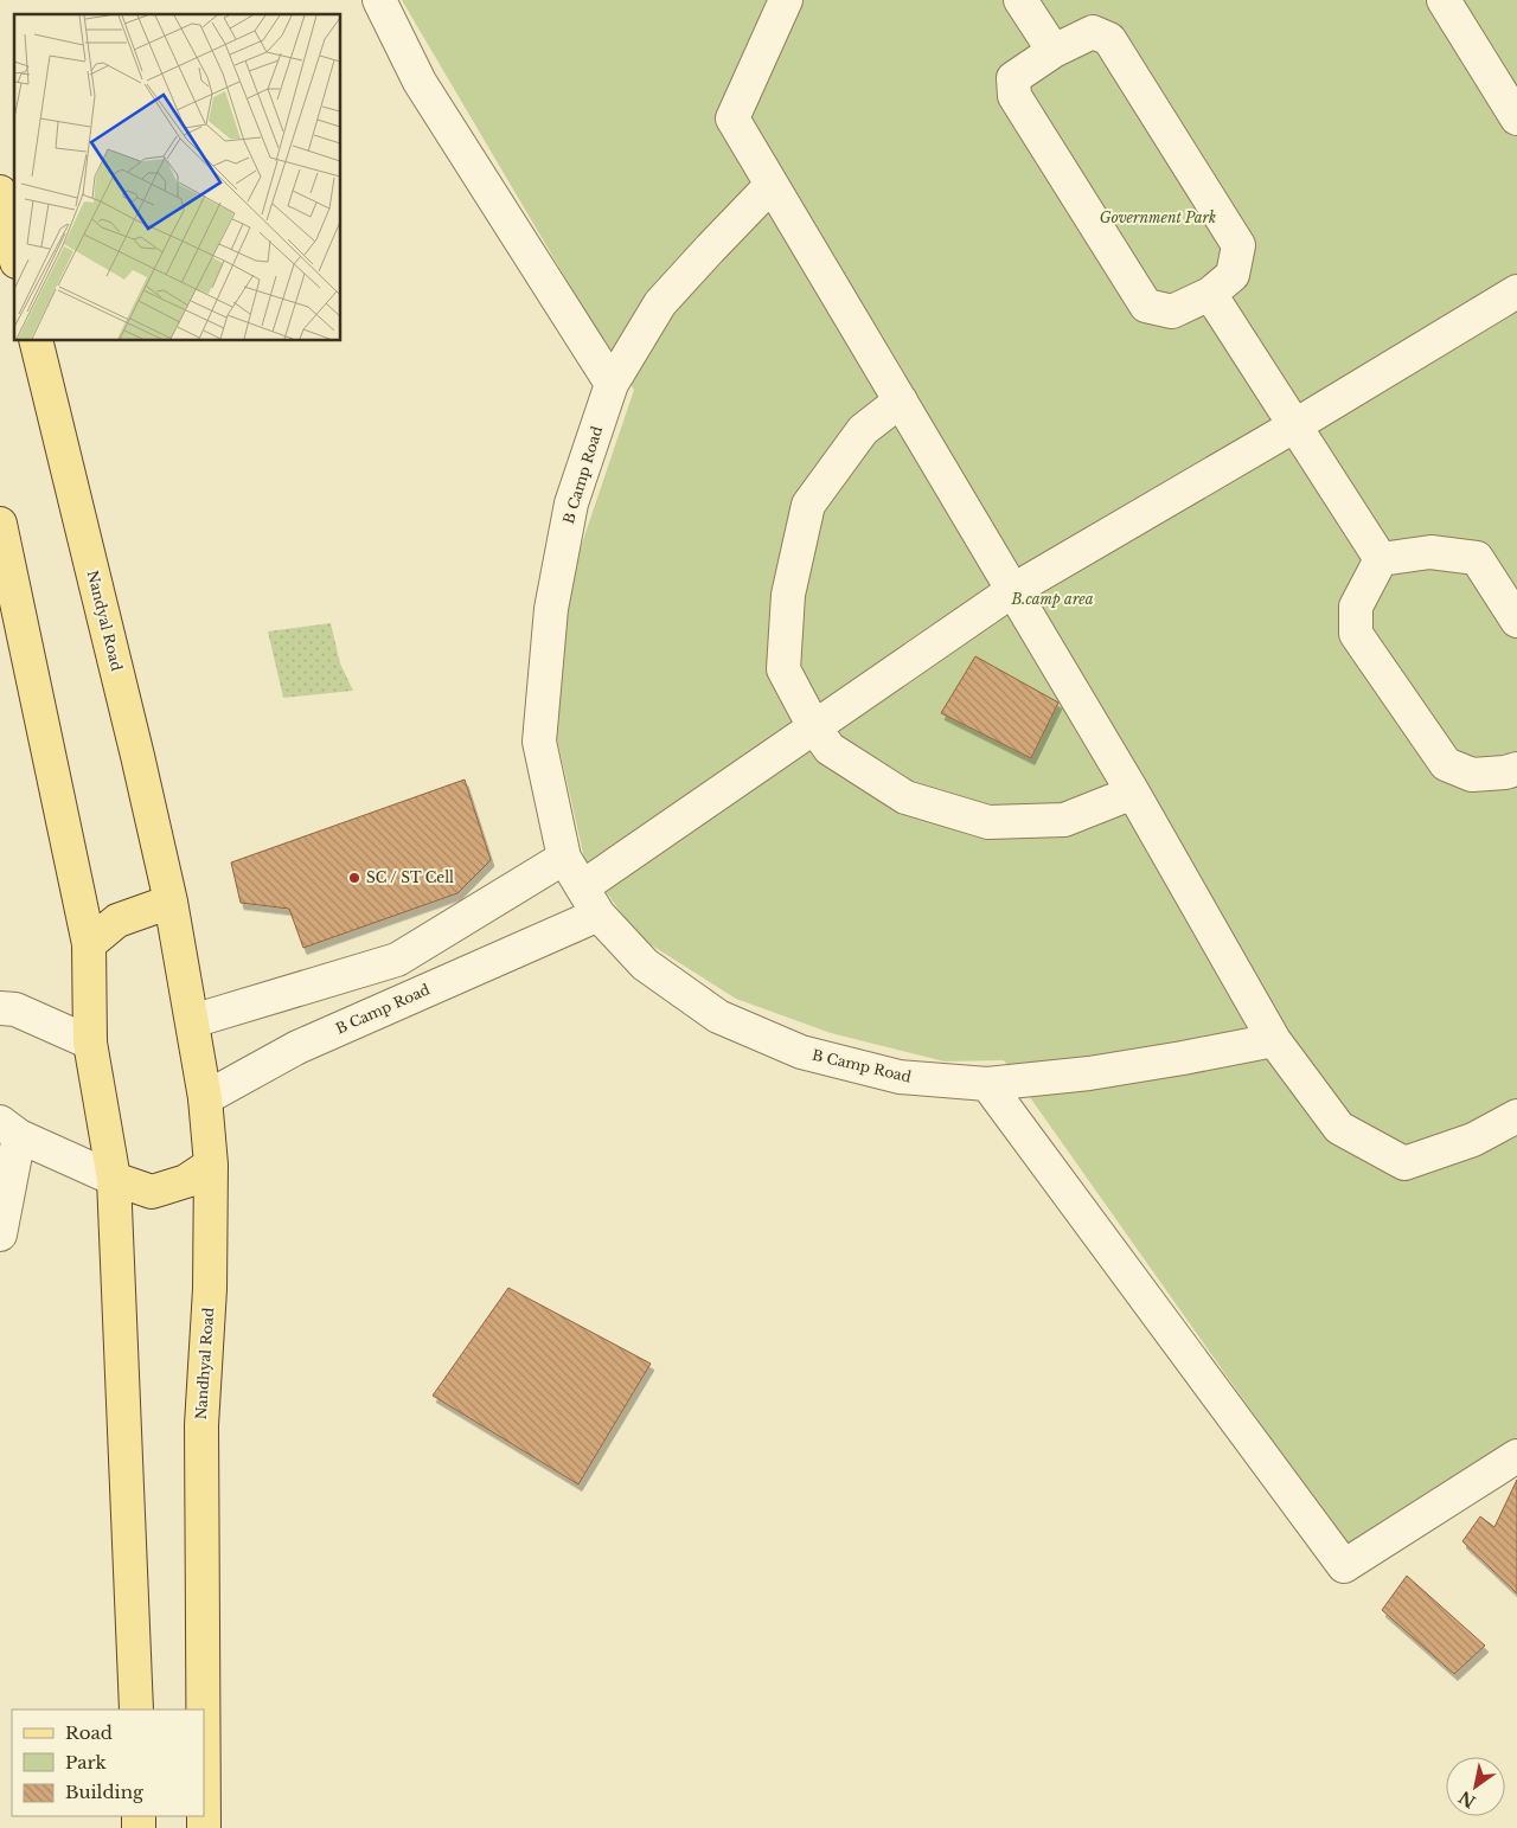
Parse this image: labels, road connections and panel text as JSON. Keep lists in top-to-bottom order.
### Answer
{
  "streets": {
    "main road": ["Nandyal Road", "Nandhyal Road"],
    "street": ["B Camp Road"]
  },
  "crossings": [
    ["B Camp Road", "Nandhyal Road"],
    ["Nandyal Road", "Nandhyal Road"]
  ],
  "parks": ["Government Park", "B.camp area"],
  "places": ["SC / ST Cell"],
  "legend": ["Road", "Park", "Building"],
  "north": "bottom left"
}
